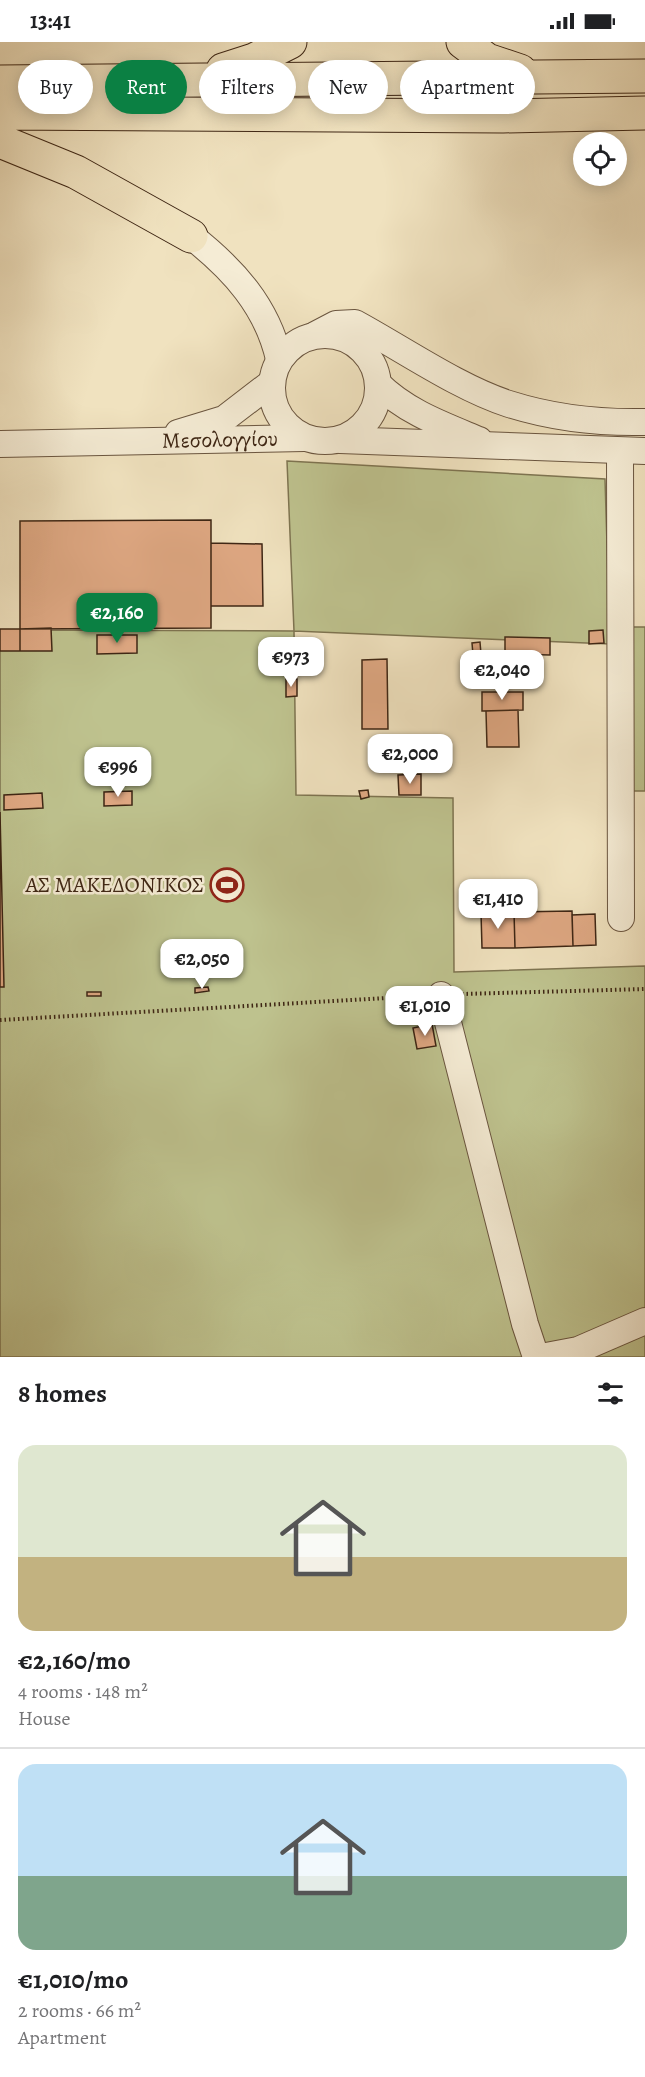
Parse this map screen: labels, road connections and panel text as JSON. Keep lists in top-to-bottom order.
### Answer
{
  "streets": {
    "street": ["Μεσολογγίου"]
  },
  "places": {
    "sports": ["ΑΣ ΜΑΚΕΔΟΝΙΚΟΣ"]
  },
  "page": {
    "status": "13:41",
    "chip": [
      "Buy",
      "Rent",
      "Filters",
      "New",
      "Apartment"
    ],
    "price": [
      "€2,160",
      "€973",
      "€2,040",
      "€2,000",
      "€996",
      "€1,410",
      "€2,050",
      "€1,010"
    ],
    "heading": "8 homes",
    "list": [
      {
        "name": "€2,160/mo",
        "note": "4 rooms · 148 m² · House"
      },
      {
        "name": "€1,010/mo",
        "note": "2 rooms · 66 m² · Apartment"
      }
    ]
  }
}
